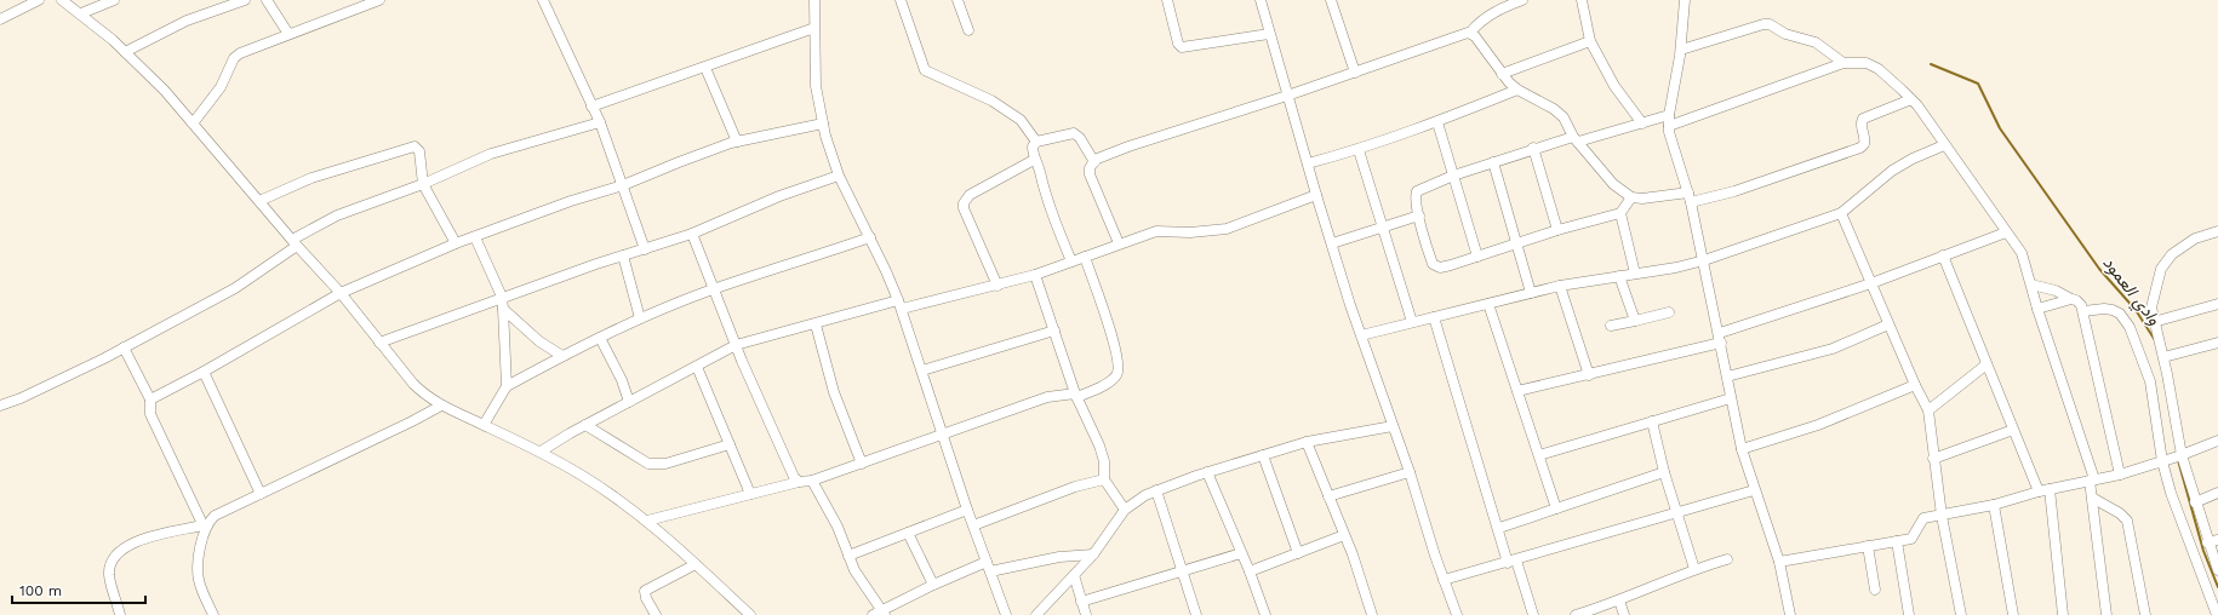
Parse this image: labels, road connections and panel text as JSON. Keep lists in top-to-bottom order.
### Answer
{
  "water": ["وادي العمود"],
  "scale_bar": "100 m"
}
